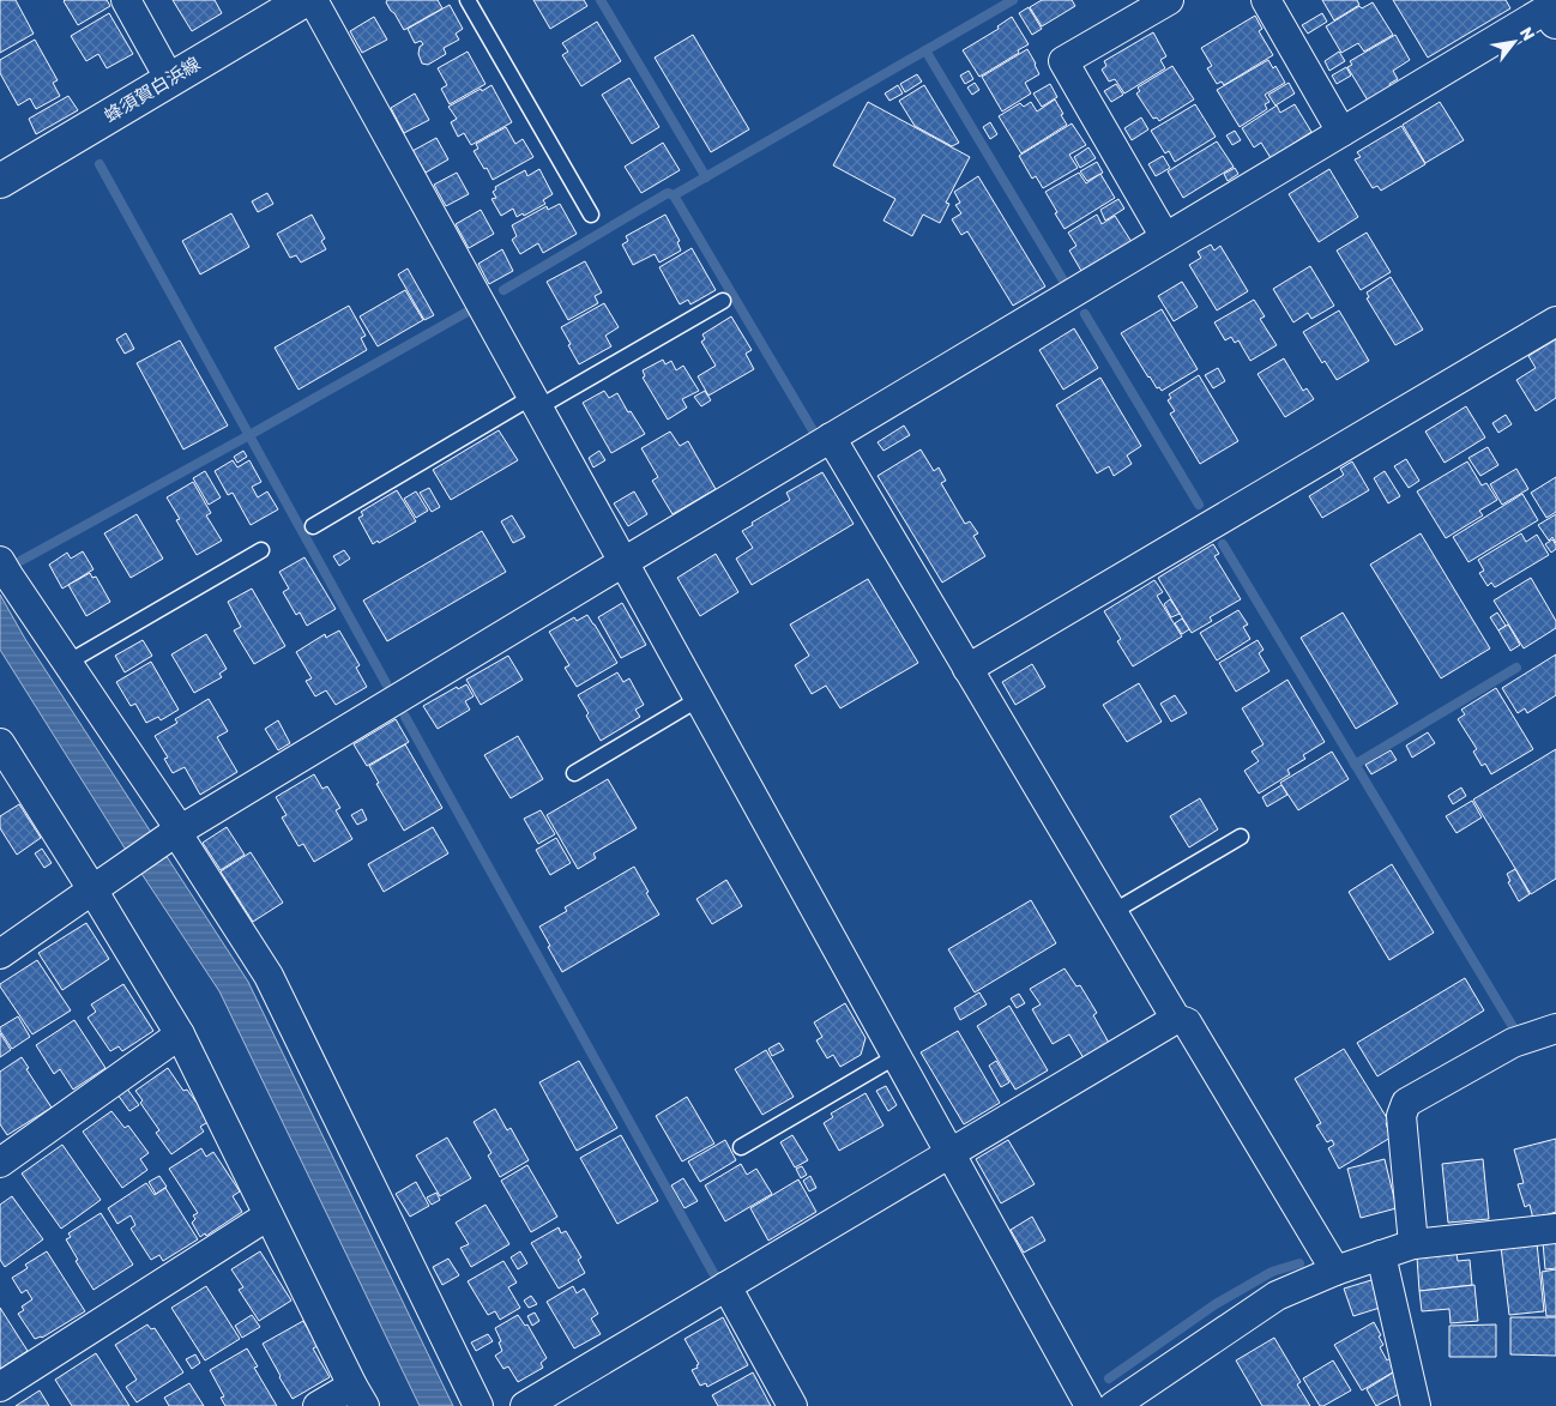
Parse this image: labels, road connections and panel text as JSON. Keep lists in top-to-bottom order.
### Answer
{
  "streets": {
    "main road": ["蜂須賀白浜線"]
  },
  "north": "top right"
}
